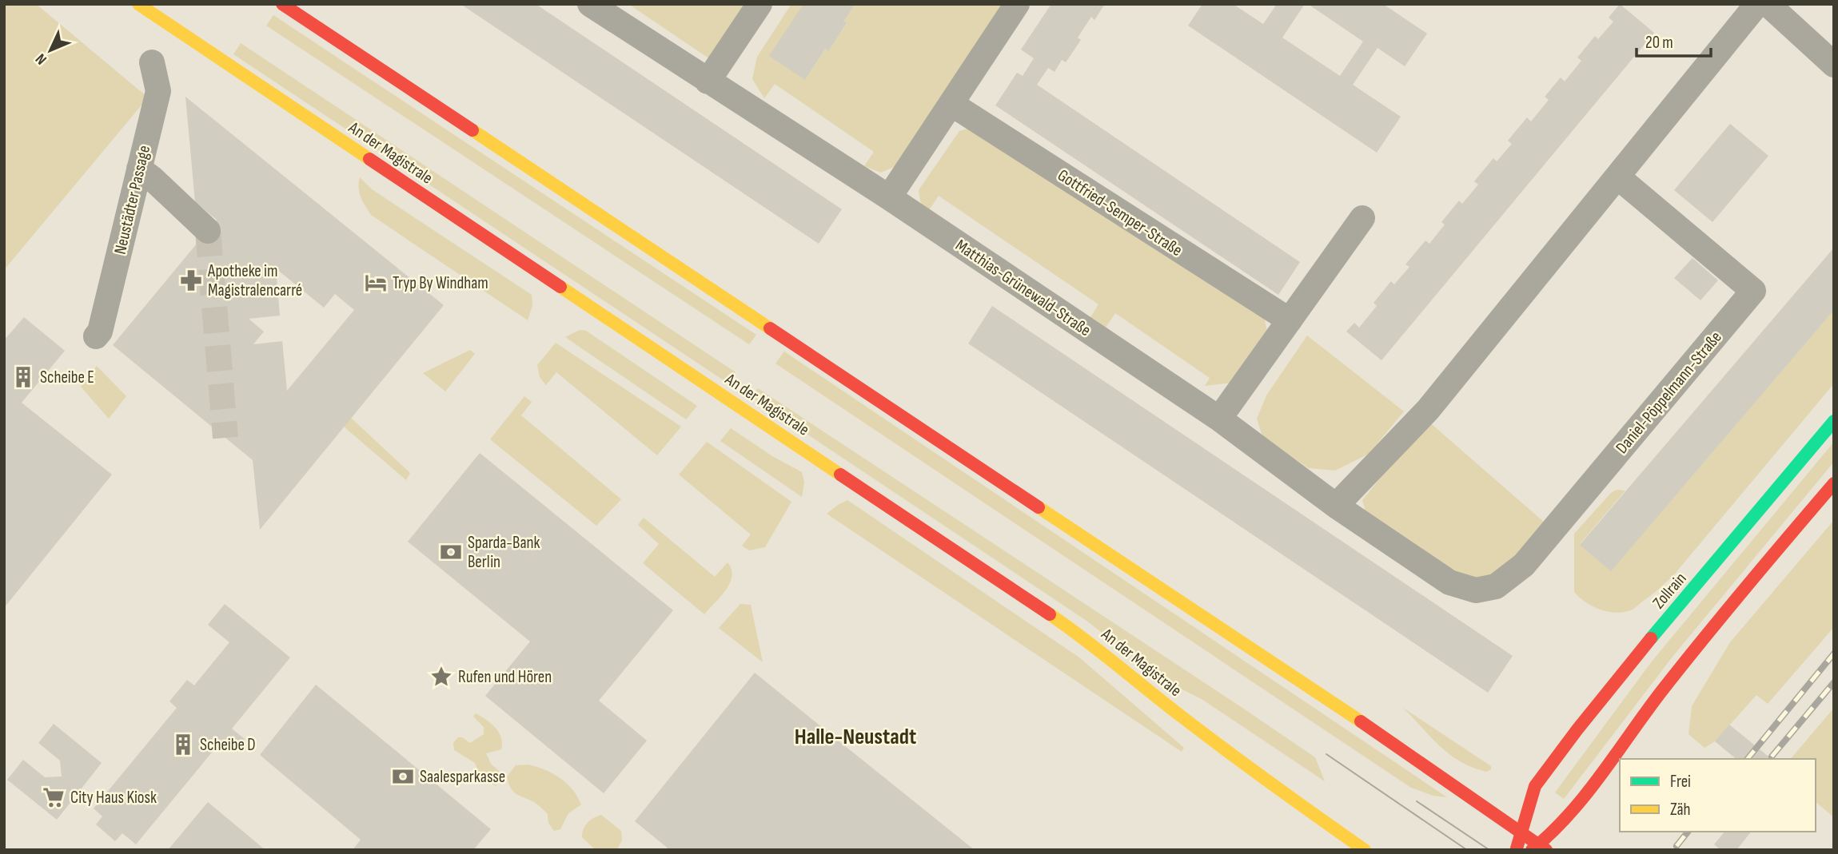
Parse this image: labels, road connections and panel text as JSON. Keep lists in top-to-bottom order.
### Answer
{
  "streets": {
    "main road": ["An der Magistrale", "Zollrain"],
    "street": [
      "Neustädter Passage",
      "Gottfried-Semper-Straße",
      "Matthias-Grünewald-Straße",
      "Daniel-Pöppelmann-Straße"
    ]
  },
  "crossings": [
    ["Matthias-Grünewald-Straße", "Daniel-Pöppelmann-Straße"]
  ],
  "districts": ["Halle-Neustadt"],
  "places": {
    "pharmacy": ["Apotheke im Magistralencarré"],
    "hotel": ["Tryp By Windham"],
    "building": ["Scheibe E", "Scheibe D"],
    "bank": ["Sparda-Bank Berlin", "Saalesparkasse"],
    "place": ["Rufen und Hören"],
    "supermarket": ["City Haus Kiosk"]
  },
  "legend": ["Frei", "Zäh"],
  "scale_bar": "20 m",
  "north": "bottom left"
}
